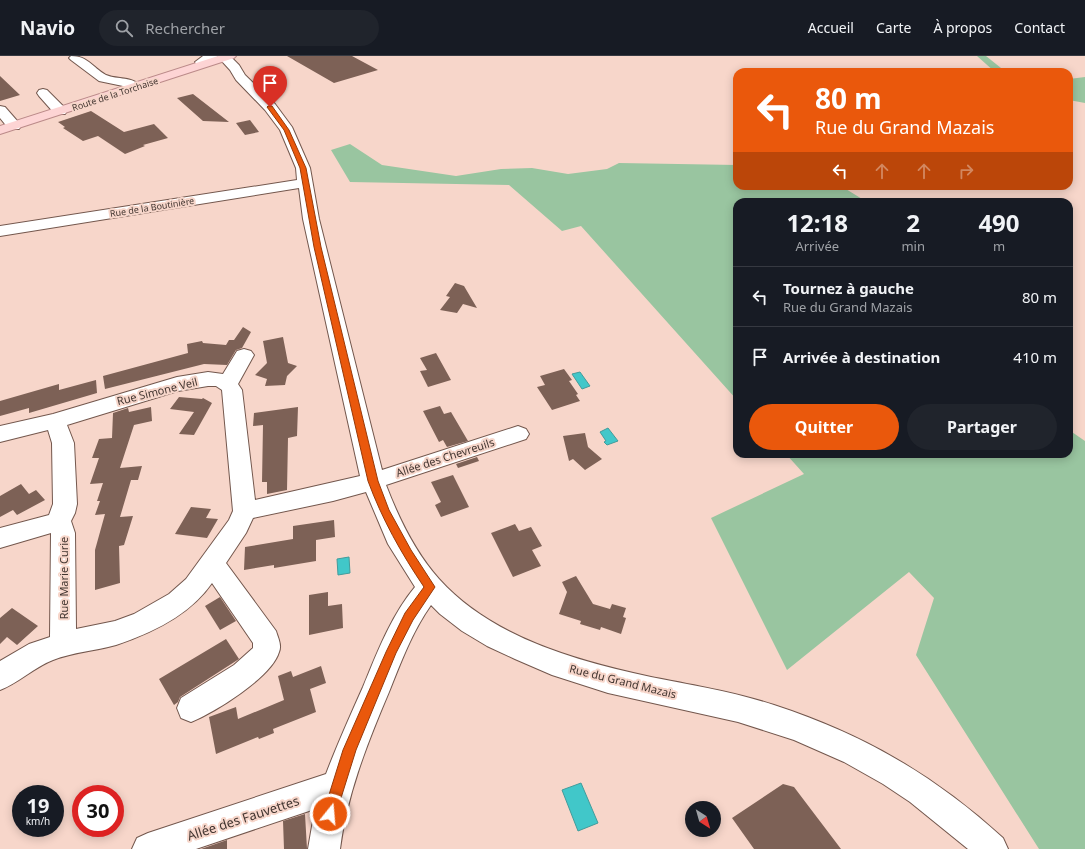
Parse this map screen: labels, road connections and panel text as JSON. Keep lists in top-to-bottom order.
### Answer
{
  "streets": {
    "main road": ["Route de la Torchaise"],
    "street": [
      "Rue de la Boutinière",
      "Rue Simone Veil",
      "Allée des Chevreuils",
      "Rue Marie Curie",
      "Rue du Grand Mazais",
      "Allée des Fauvettes"
    ]
  },
  "crossings": [
    ["Route de la Torchaise", "Rue du Grand Mazais"],
    ["Rue de la Boutinière", "Rue du Grand Mazais"],
    ["Rue Simone Veil", "Rue Marie Curie"],
    ["Allée des Chevreuils", "Rue du Grand Mazais"]
  ],
  "north": "bottom right",
  "page": {
    "header": "Navio",
    "search": "Rechercher",
    "nav": [
      "Accueil",
      "Carte",
      "À propos",
      "Contact"
    ],
    "turn": ["80 m", "Rue du Grand Mazais"],
    "eta": [
      "12:18",
      "Arrivée",
      "2",
      "min",
      "490",
      "m"
    ],
    "list": [
      {
        "name": "Tournez à gauche",
        "note": "Rue du Grand Mazais",
        "value": "80 m"
      },
      {
        "name": "Arrivée à destination",
        "value": "410 m"
      }
    ],
    "buttons": ["Quitter", "Partager"],
    "speed": "19 km/h",
    "limit": "30"
  }
}
